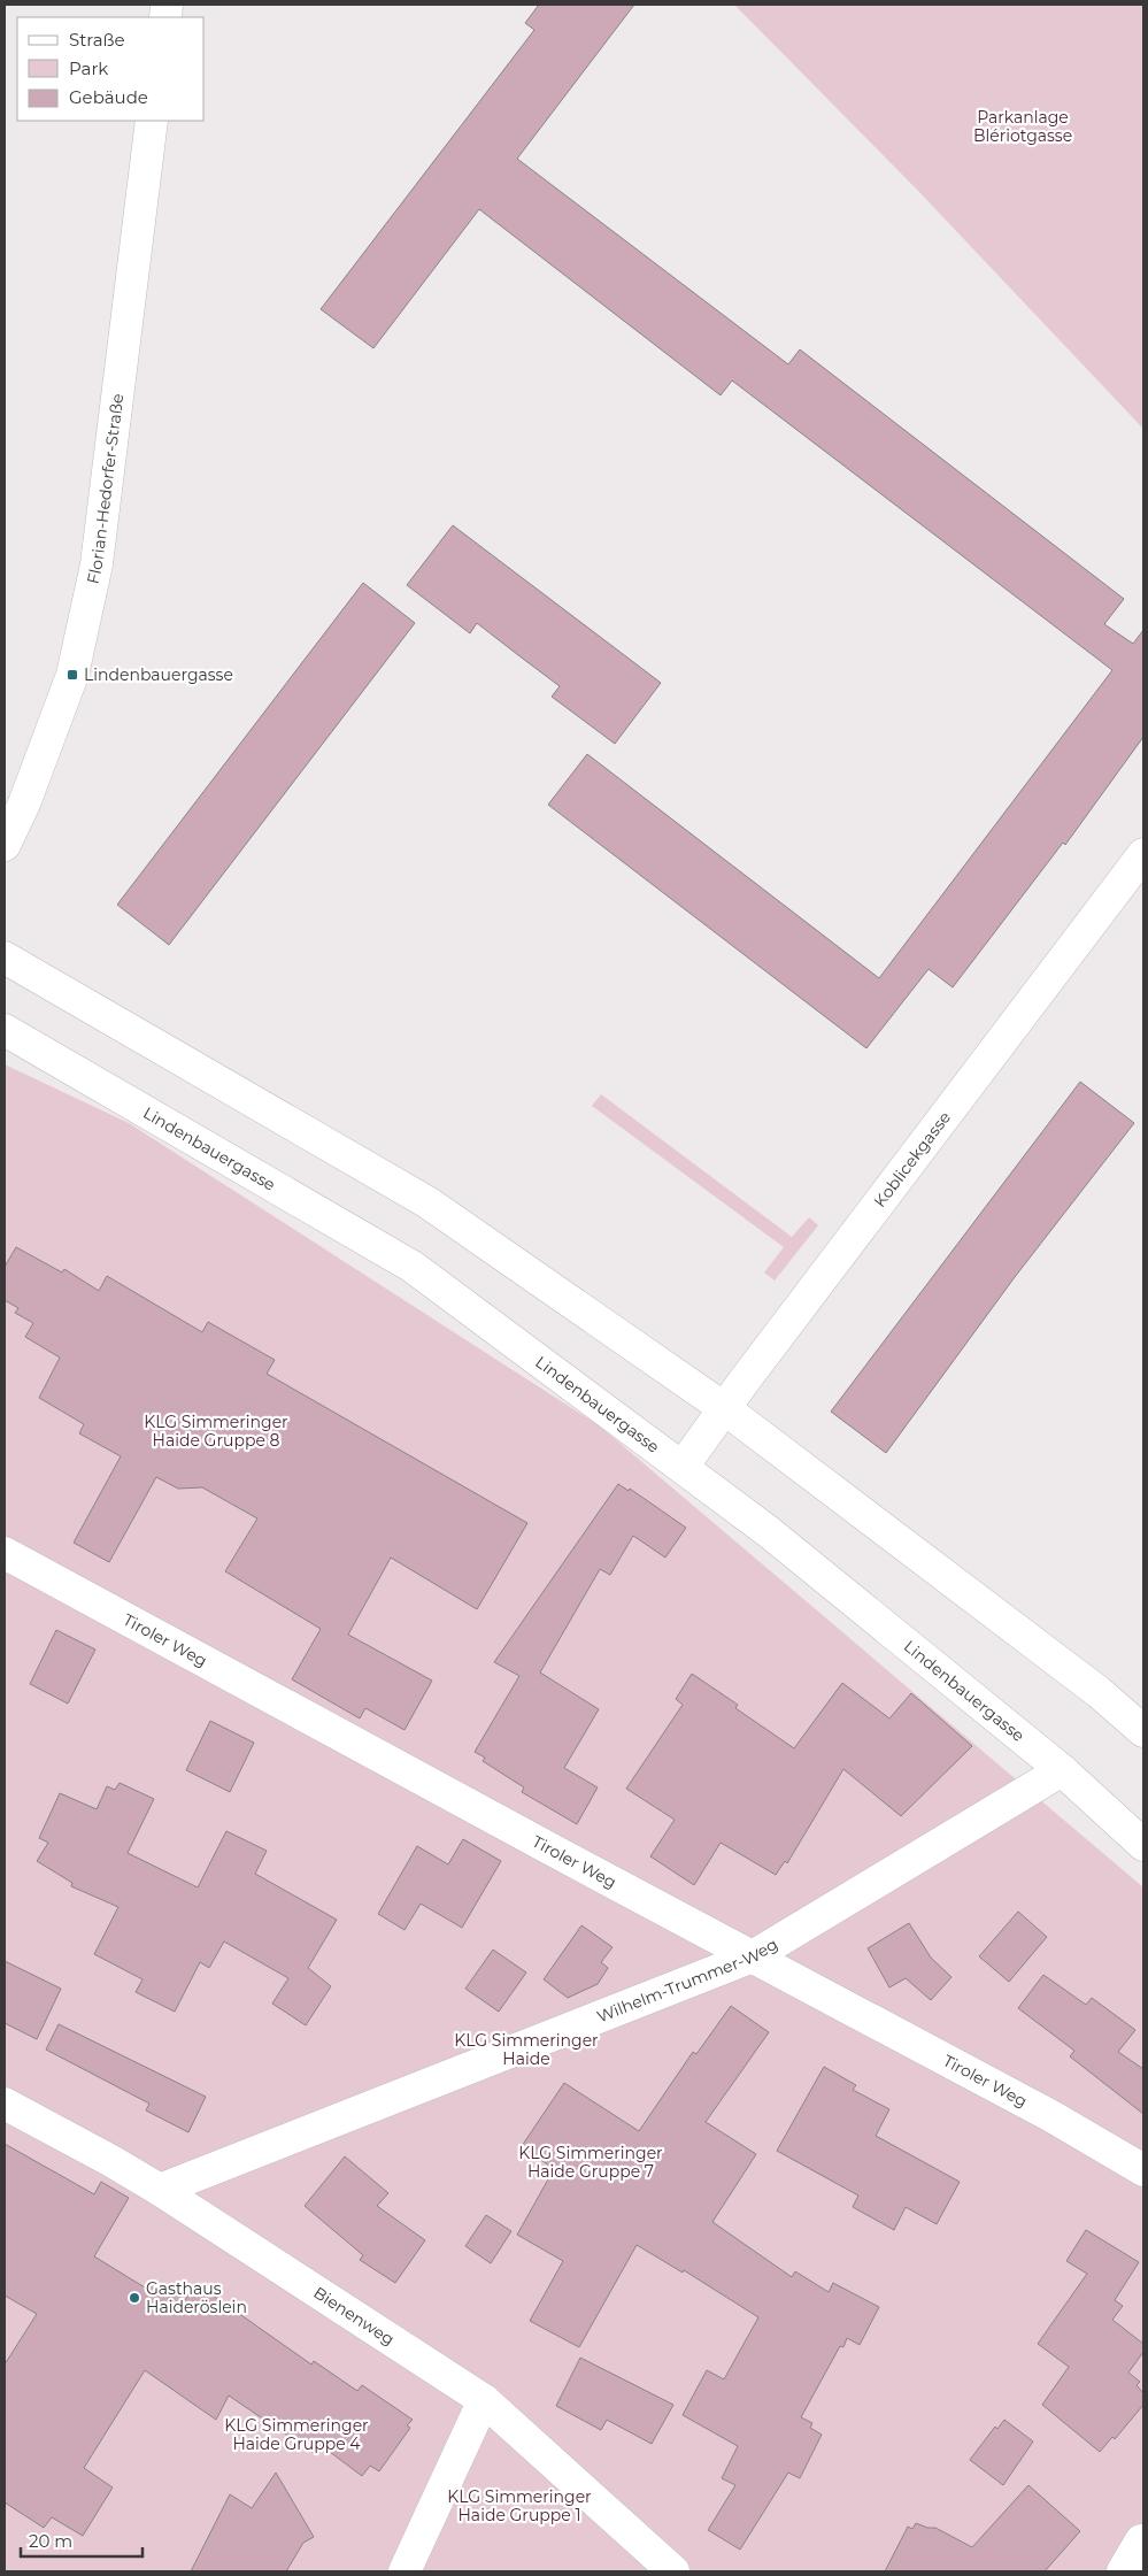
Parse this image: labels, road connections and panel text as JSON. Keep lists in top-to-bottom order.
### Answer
{
  "streets": {
    "street": [
      "Florian-Hedorfer-Straße",
      "Lindenbauergasse",
      "Koblicekgasse",
      "Tiroler Weg",
      "Wilhelm-Trummer-Weg",
      "Bienenweg"
    ]
  },
  "crossings": [
    ["Lindenbauergasse", "Koblicekgasse"],
    ["Lindenbauergasse", "Wilhelm-Trummer-Weg"],
    ["Tiroler Weg", "Wilhelm-Trummer-Weg"],
    ["Wilhelm-Trummer-Weg", "Bienenweg"]
  ],
  "parks": [
    "Parkanlage Blériotgasse",
    "KLG Simmeringer Haide Gruppe 8",
    "KLG Simmeringer Haide",
    "KLG Simmeringer Haide Gruppe 7",
    "KLG Simmeringer Haide Gruppe 4",
    "KLG Simmeringer Haide Gruppe 1"
  ],
  "places": {
    "transit": ["Lindenbauergasse"],
    "other": ["Gasthaus Haideröslein"]
  },
  "legend": ["Straße", "Park", "Gebäude"],
  "scale_bar": "20 m"
}
